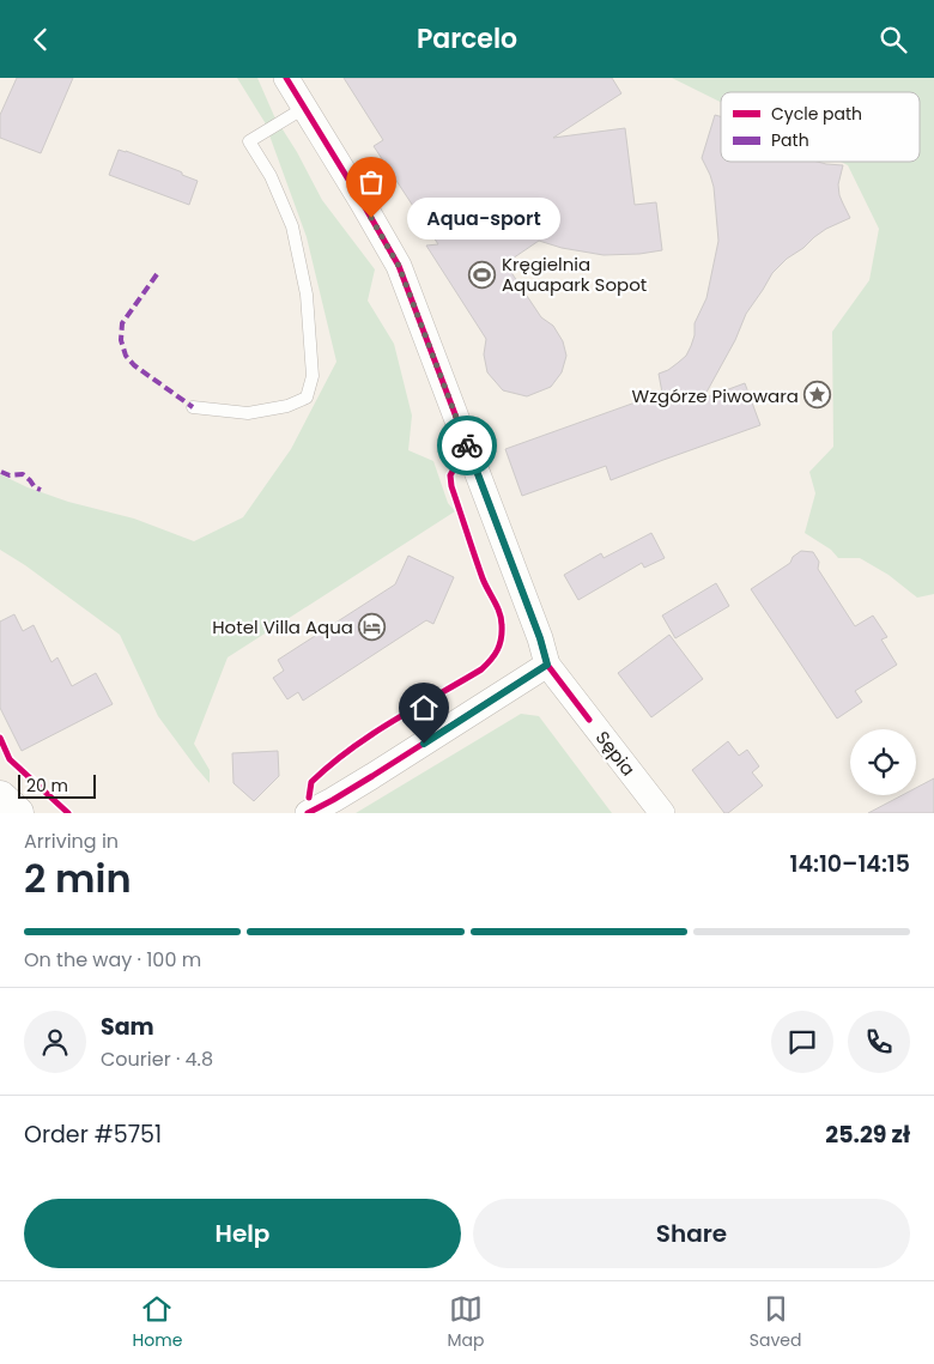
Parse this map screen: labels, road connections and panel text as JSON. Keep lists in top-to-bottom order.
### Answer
{
  "streets": {
    "street": ["Sępia"]
  },
  "places": {
    "other": ["Aqua-sport"],
    "sports": ["Kręgielnia Aquapark Sopot"],
    "place": ["Wzgórze Piwowara"],
    "hotel": ["Hotel Villa Aqua"]
  },
  "legend": ["Cycle path", "Path"],
  "scale_bar": "20 m",
  "page": {
    "header": "Parcelo",
    "bubble": "Aqua-sport",
    "scale": "20 m",
    "heading": ["2 min", "Arriving in", "14:10–14:15"],
    "panel": [
      "Sam",
      "Courier · 4.8",
      "Order #5751",
      "25.29 zł"
    ],
    "bar": "On the way · 100 m",
    "buttons": ["Help", "Share"],
    "tabs": ["Home", "Map", "Saved"]
  }
}
